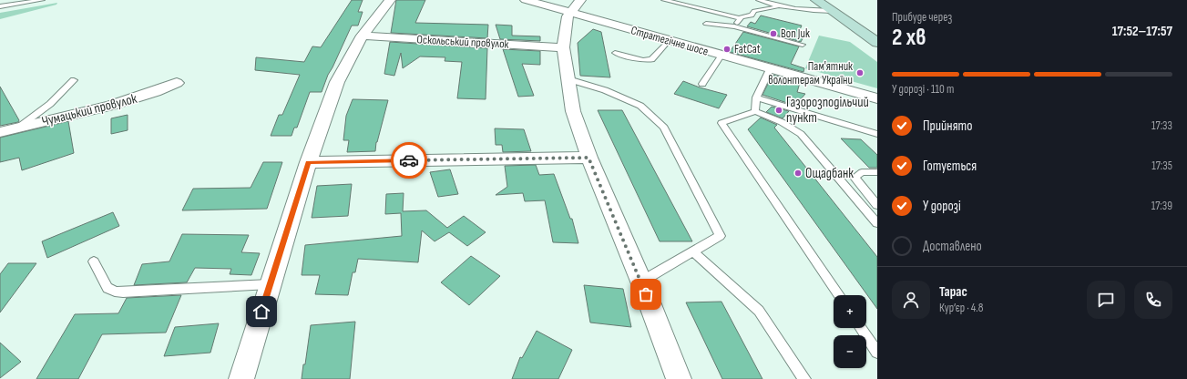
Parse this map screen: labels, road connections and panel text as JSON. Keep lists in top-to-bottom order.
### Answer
{
  "streets": {
    "street": ["Стратегічне шосе", "Оскольський провулок", "Чумацький провулок"]
  },
  "places": [
    "Bon Juk",
    "FatCat",
    "Пам'ятник волонтерам України",
    "Газорозподільчий пункт",
    "Ощадбанк"
  ],
  "page": {
    "heading": ["2 хв", "Прибуде через", "17:52–17:57"],
    "panel": ["Тарас", "Кур’єр · 4.8"],
    "bar": "У дорозі · 110 m",
    "list": [
      ["Прийнято", "17:33"],
      ["Готується", "17:35"],
      ["У дорозі", "17:39"],
      "Доставлено"
    ],
    "map_buttons": ["+", "−"]
  }
}
